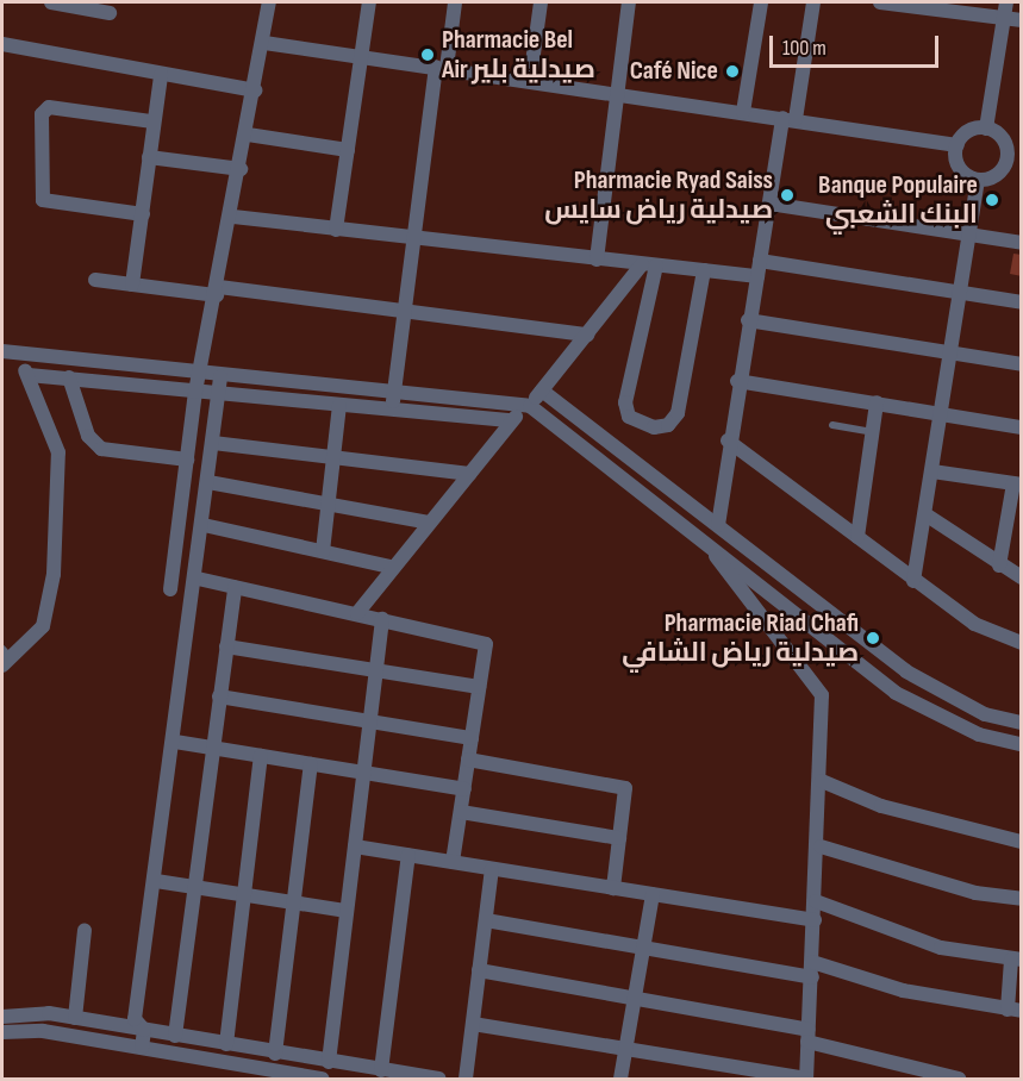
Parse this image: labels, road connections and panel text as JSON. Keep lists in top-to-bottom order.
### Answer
{
  "places": [
    "Pharmacie Bel Air صيدلية بلير",
    "Café Nice",
    "Pharmacie Ryad Saiss صيدلية رياض سايس",
    "Banque Populaire البنك الشعبي",
    "Pharmacie Riad Chafi صيدلية رياض الشافي"
  ],
  "scale_bar": "100 m"
}
